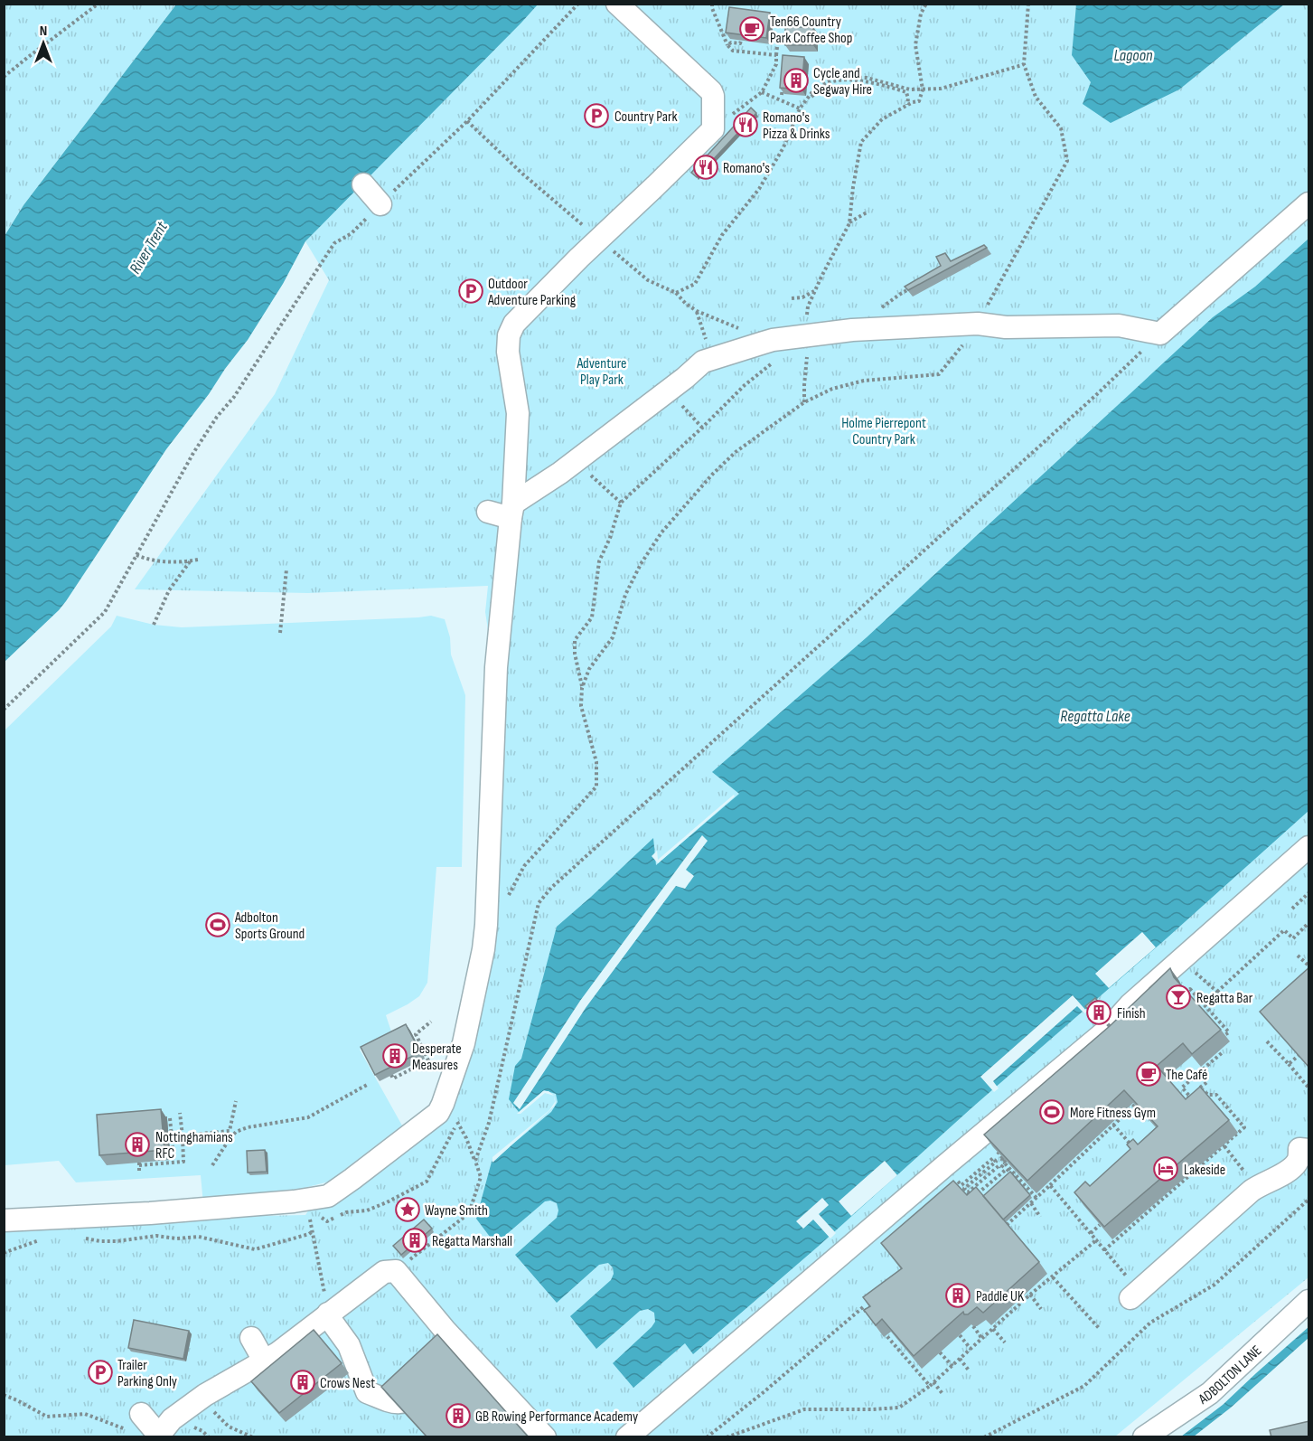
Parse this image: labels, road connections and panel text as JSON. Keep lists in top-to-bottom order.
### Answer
{
  "streets": {
    "street": ["ADBOLTON LANE"]
  },
  "water": ["Lagoon", "River Trent", "Regatta Lake"],
  "parks": ["Adventure Play Park", "Holme Pierrepont Country Park"],
  "places": {
    "cafe": ["Ten66 Country Park Coffee Shop", "The Café"],
    "building": [
      "Cycle and Segway Hire",
      "Finish",
      "Desperate Measures",
      "Nottinghamians RFC",
      "Regatta Marshall",
      "Paddle UK",
      "Crows Nest",
      "GB Rowing Performance Academy"
    ],
    "parking": ["Country Park", "Outdoor Adventure Parking", "Trailer Parking Only"],
    "restaurant": ["Romano's Pizza & Drinks", "Romano's"],
    "sports": ["Adbolton Sports Ground", "More Fitness Gym"],
    "bar": ["Regatta Bar"],
    "hotel": ["Lakeside"],
    "place": ["Wayne Smith"]
  },
  "north": "top"
}
